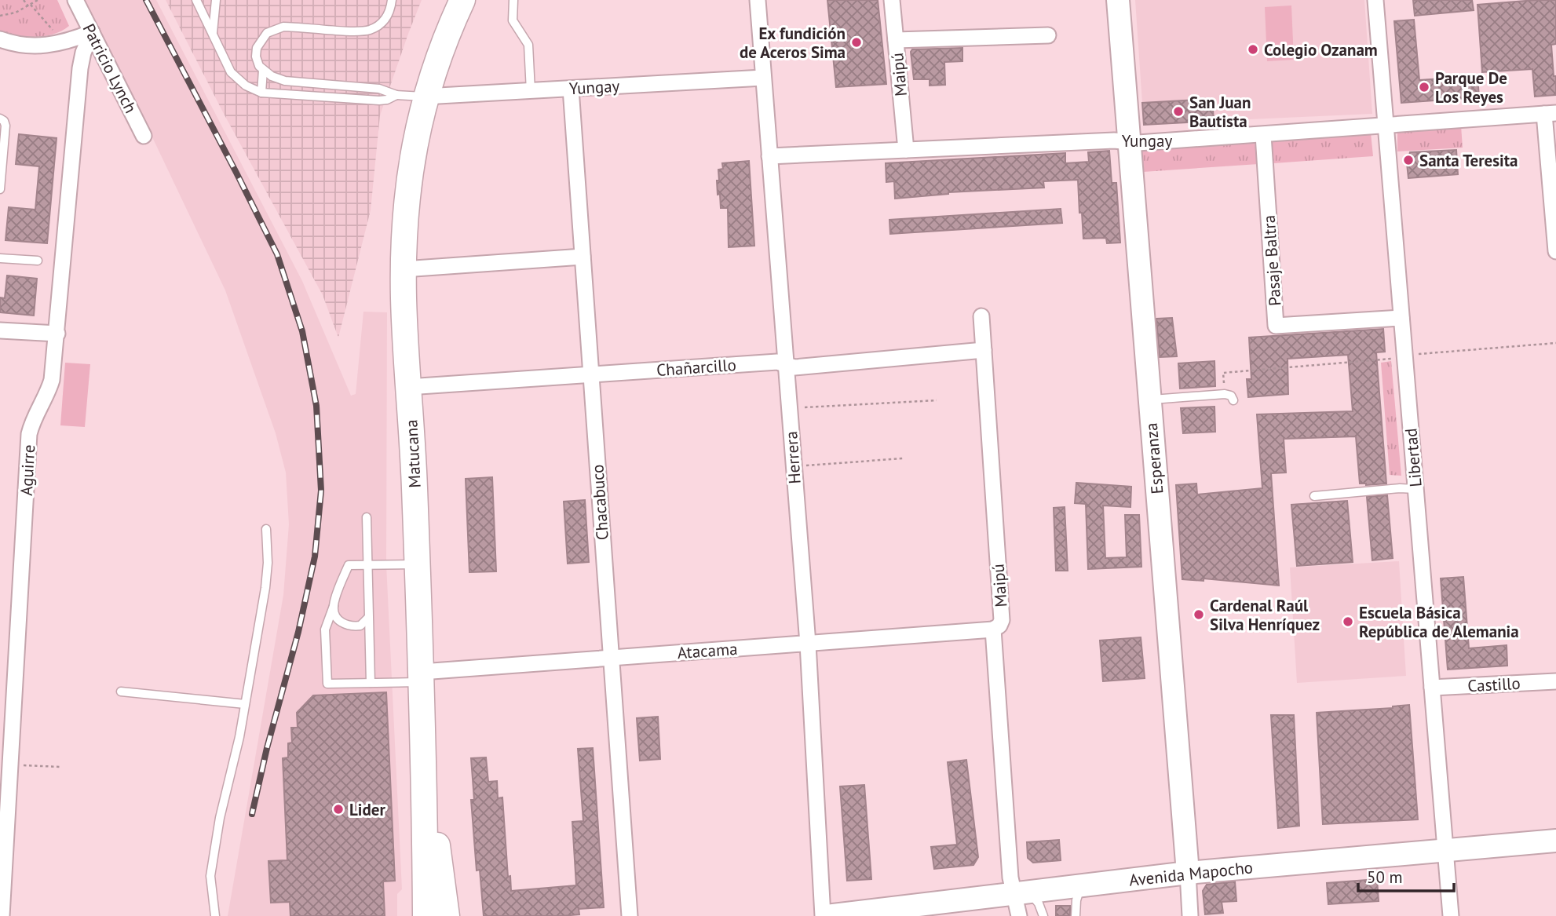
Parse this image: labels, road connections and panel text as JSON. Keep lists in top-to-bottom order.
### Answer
{
  "streets": {
    "main road": ["Matucana", "Esperanza", "Avenida Mapocho"],
    "street": [
      "Patricio Lynch",
      "Maipú",
      "Yungay",
      "Pasaje Baltra",
      "Chañarcillo",
      "Herrera",
      "Libertad",
      "Aguirre",
      "Chacabuco",
      "Atacama",
      "Castillo"
    ]
  },
  "crossings": [
    ["Patricio Lynch", "Aguirre"],
    ["Maipú", "Yungay"],
    ["Maipú", "Chañarcillo"],
    ["Maipú", "Atacama"],
    ["Maipú", "Avenida Mapocho"],
    ["Yungay", "Pasaje Baltra"],
    ["Yungay", "Matucana"],
    ["Yungay", "Herrera"],
    ["Yungay", "Libertad"],
    ["Yungay", "Esperanza"],
    ["Yungay", "Chacabuco"],
    ["Pasaje Baltra", "Libertad"],
    ["Chañarcillo", "Matucana"],
    ["Chañarcillo", "Herrera"],
    ["Chañarcillo", "Chacabuco"],
    ["Matucana", "Atacama"],
    ["Herrera", "Atacama"],
    ["Herrera", "Avenida Mapocho"],
    ["Libertad", "Castillo"],
    ["Libertad", "Avenida Mapocho"],
    ["Esperanza", "Avenida Mapocho"],
    ["Chacabuco", "Atacama"]
  ],
  "places": [
    "Ex fundición de Aceros Sima",
    "Colegio Ozanam",
    "Parque De Los Reyes",
    "San Juan Bautista",
    "Santa Teresita",
    "Cardenal Raúl Silva Henríquez",
    "Escuela Básica República de Alemania",
    "Lider"
  ],
  "scale_bar": "50 m"
}
